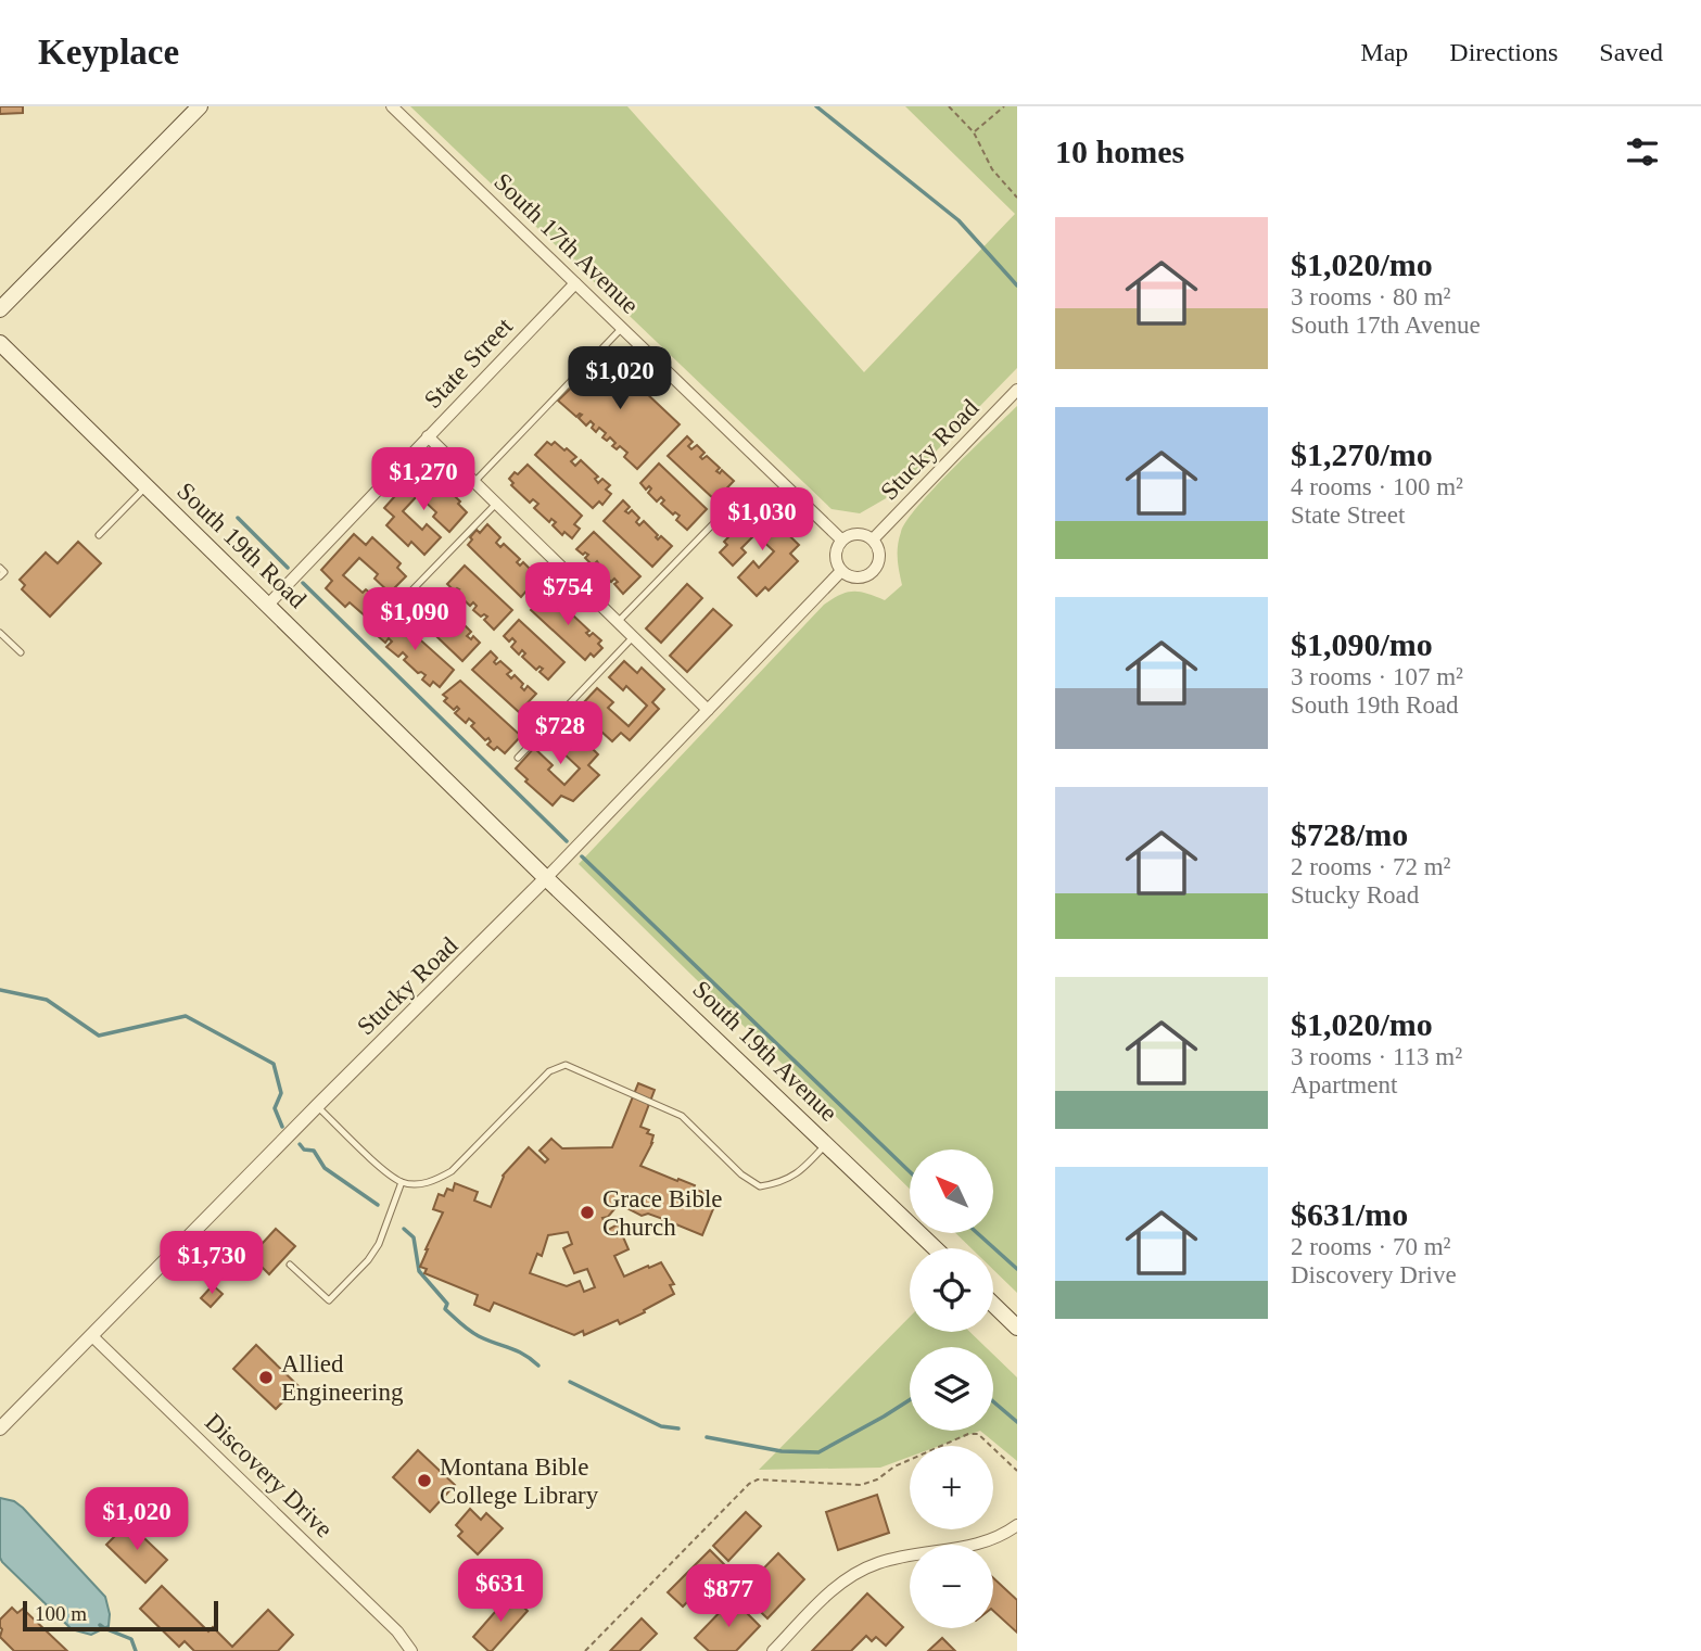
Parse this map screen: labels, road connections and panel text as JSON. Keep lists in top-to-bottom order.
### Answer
{
  "streets": {
    "main road": ["South 19th Road", "South 19th Avenue"],
    "street": [
      "South 17th Avenue",
      "State Street",
      "Stucky Road",
      "Discovery Drive"
    ]
  },
  "crossings": [
    ["South 17th Avenue", "State Street"],
    ["South 17th Avenue", "Stucky Road"],
    ["State Street", "South 19th Road"],
    ["Stucky Road", "South 19th Road"],
    ["Stucky Road", "South 19th Avenue"],
    ["Stucky Road", "Discovery Drive"],
    ["South 19th Road", "South 19th Avenue"]
  ],
  "places": ["Grace Bible Church", "Allied Engineering", "Montana Bible College Library"],
  "scale_bar": "100 m",
  "north": "top left",
  "page": {
    "header": "Keyplace",
    "nav": ["Map", "Directions", "Saved"],
    "heading": "10 homes",
    "list": [
      {
        "name": "$1,020/mo",
        "note": "3 rooms · 80 m² · South 17th Avenue"
      },
      {
        "name": "$1,270/mo",
        "note": "4 rooms · 100 m² · State Street"
      },
      {
        "name": "$1,090/mo",
        "note": "3 rooms · 107 m² · South 19th Road"
      },
      {
        "name": "$728/mo",
        "note": "2 rooms · 72 m² · Stucky Road"
      },
      {
        "name": "$1,020/mo",
        "note": "3 rooms · 113 m² · Apartment"
      },
      {
        "name": "$631/mo",
        "note": "2 rooms · 70 m² · Discovery Drive"
      }
    ],
    "price": [
      "$1,020",
      "$1,270",
      "$1,030",
      "$754",
      "$1,090",
      "$728",
      "$1,730",
      "$1,020",
      "$631",
      "$877"
    ],
    "map_buttons": ["+", "−"],
    "scale": "100 m"
  }
}
